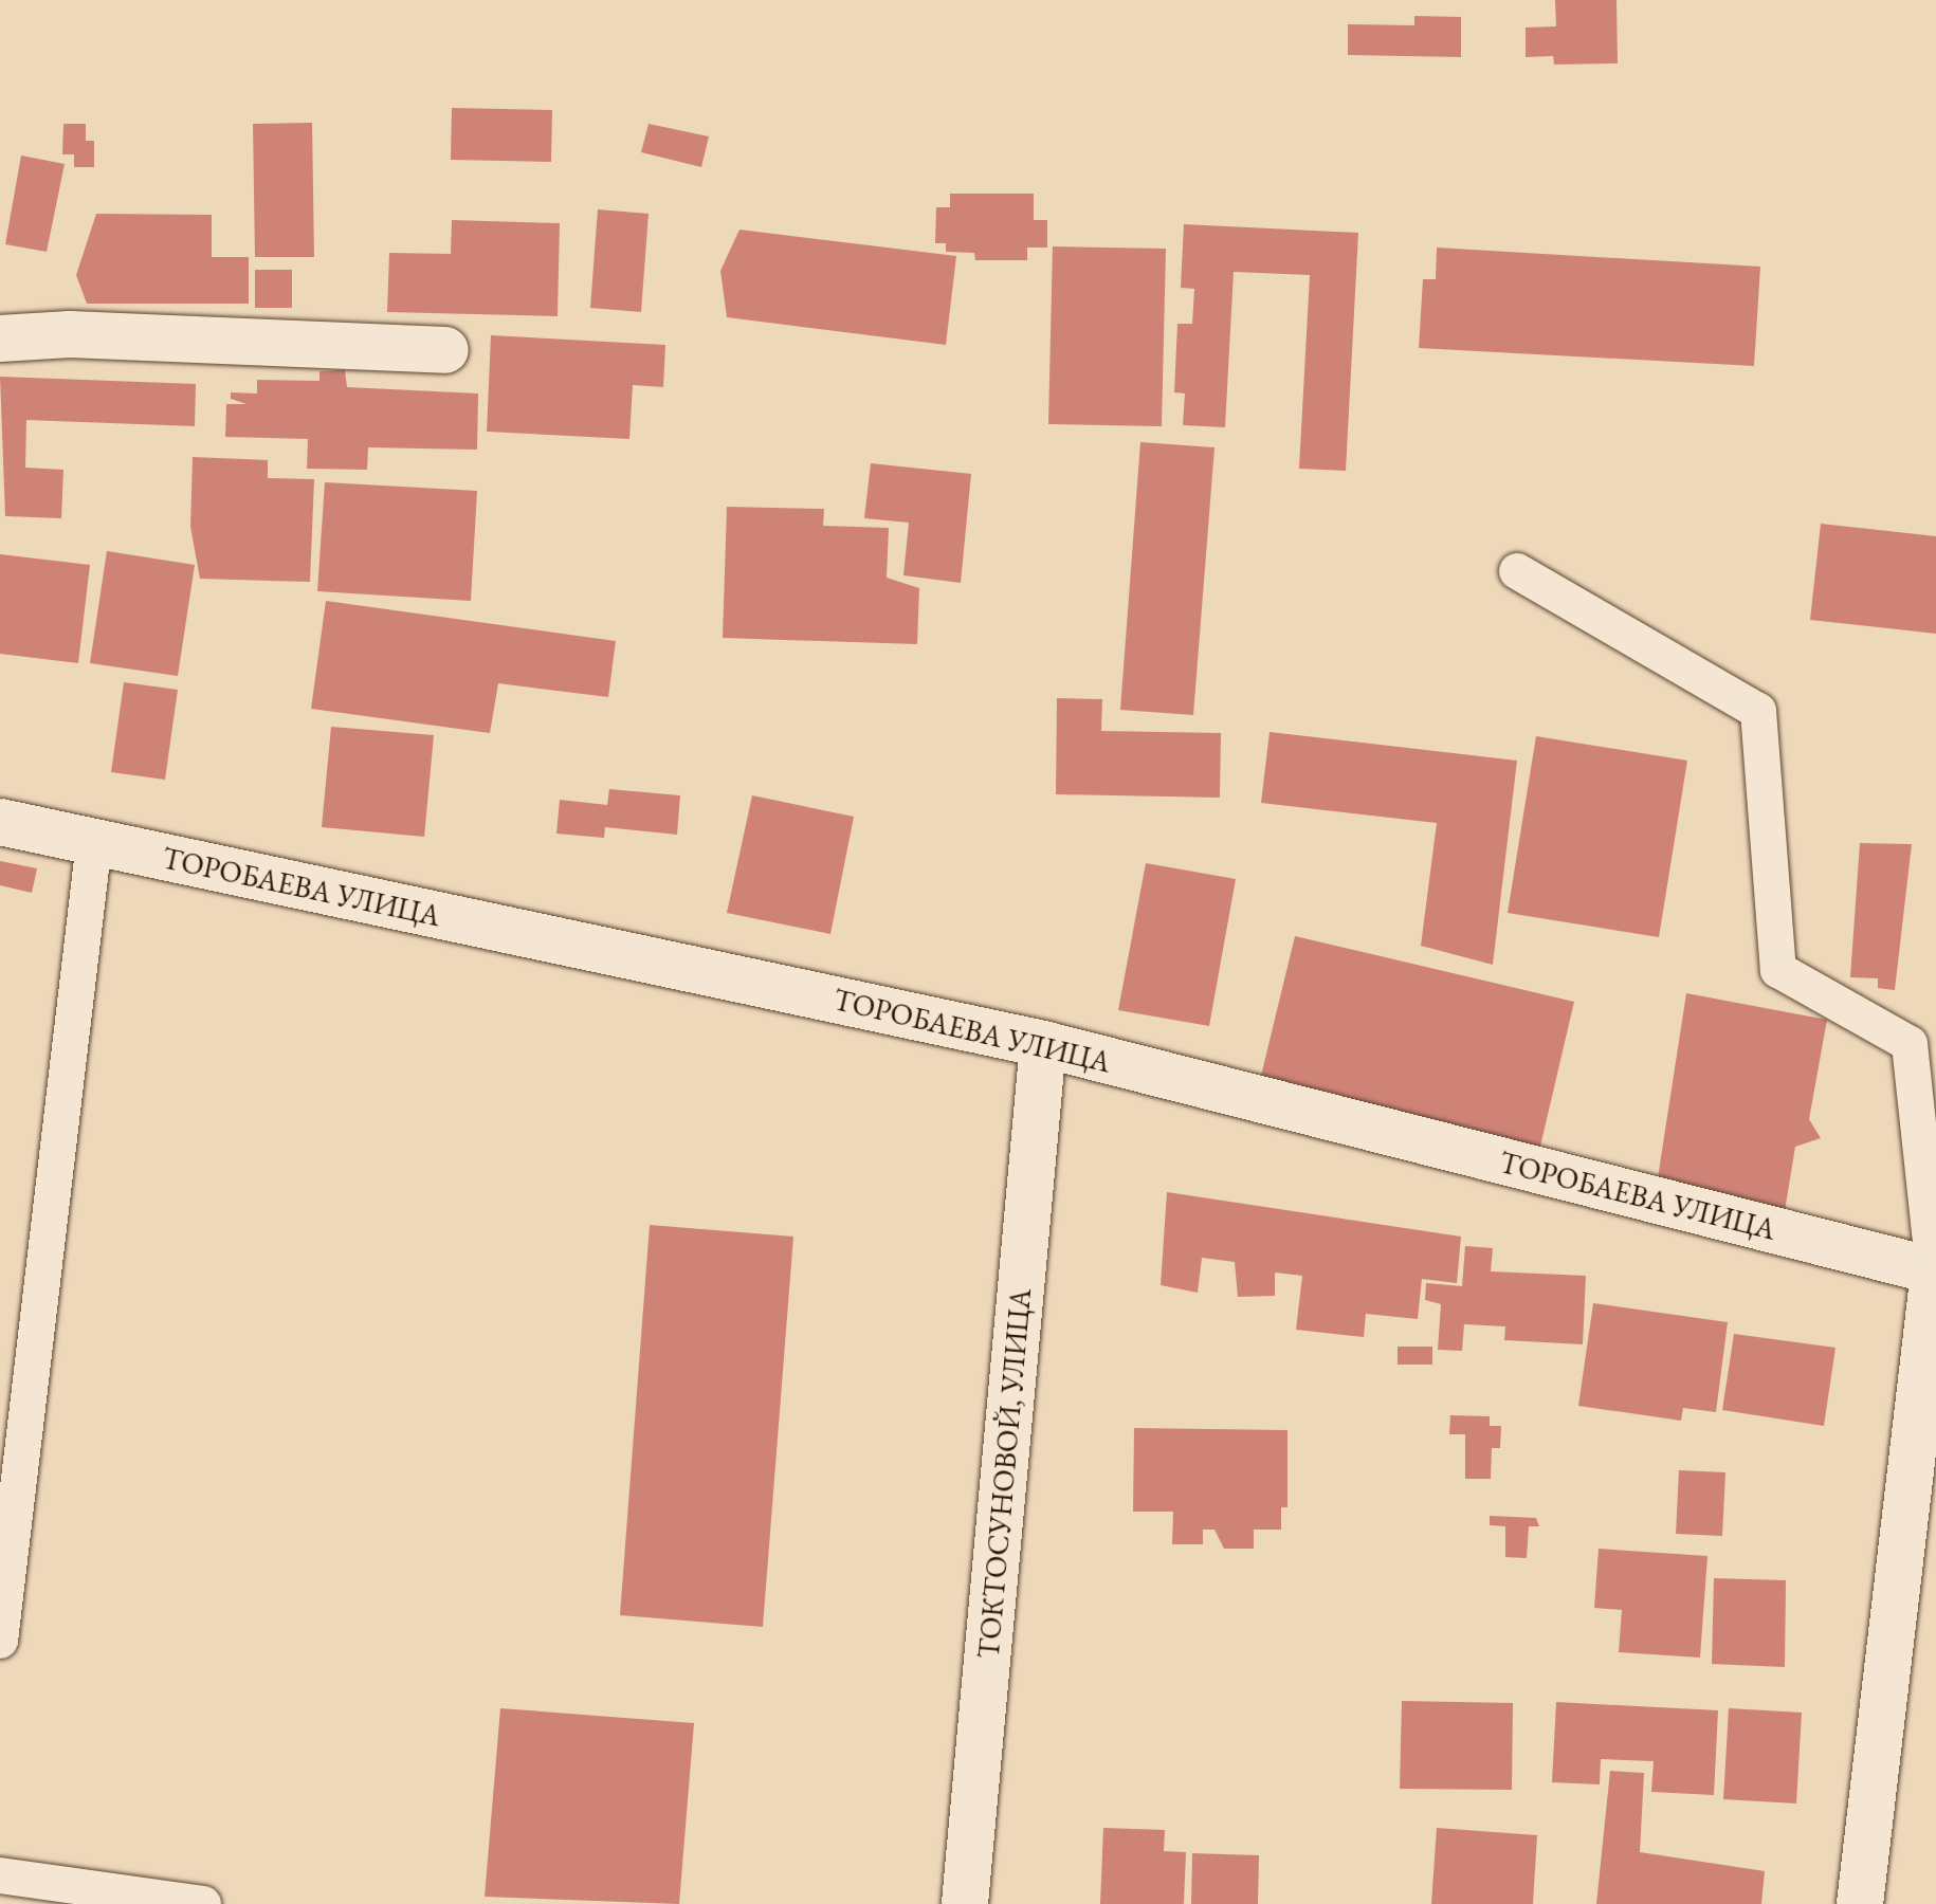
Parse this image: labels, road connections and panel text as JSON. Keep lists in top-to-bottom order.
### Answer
{
  "streets": {
    "street": ["ТОРОБАЕВА УЛИЦА", "ТОКТОСУНОВОЙ, УЛИЦА"]
  },
  "crossings": [
    ["ТОРОБАЕВА УЛИЦА", "ТОКТОСУНОВОЙ, УЛИЦА"]
  ]
}
